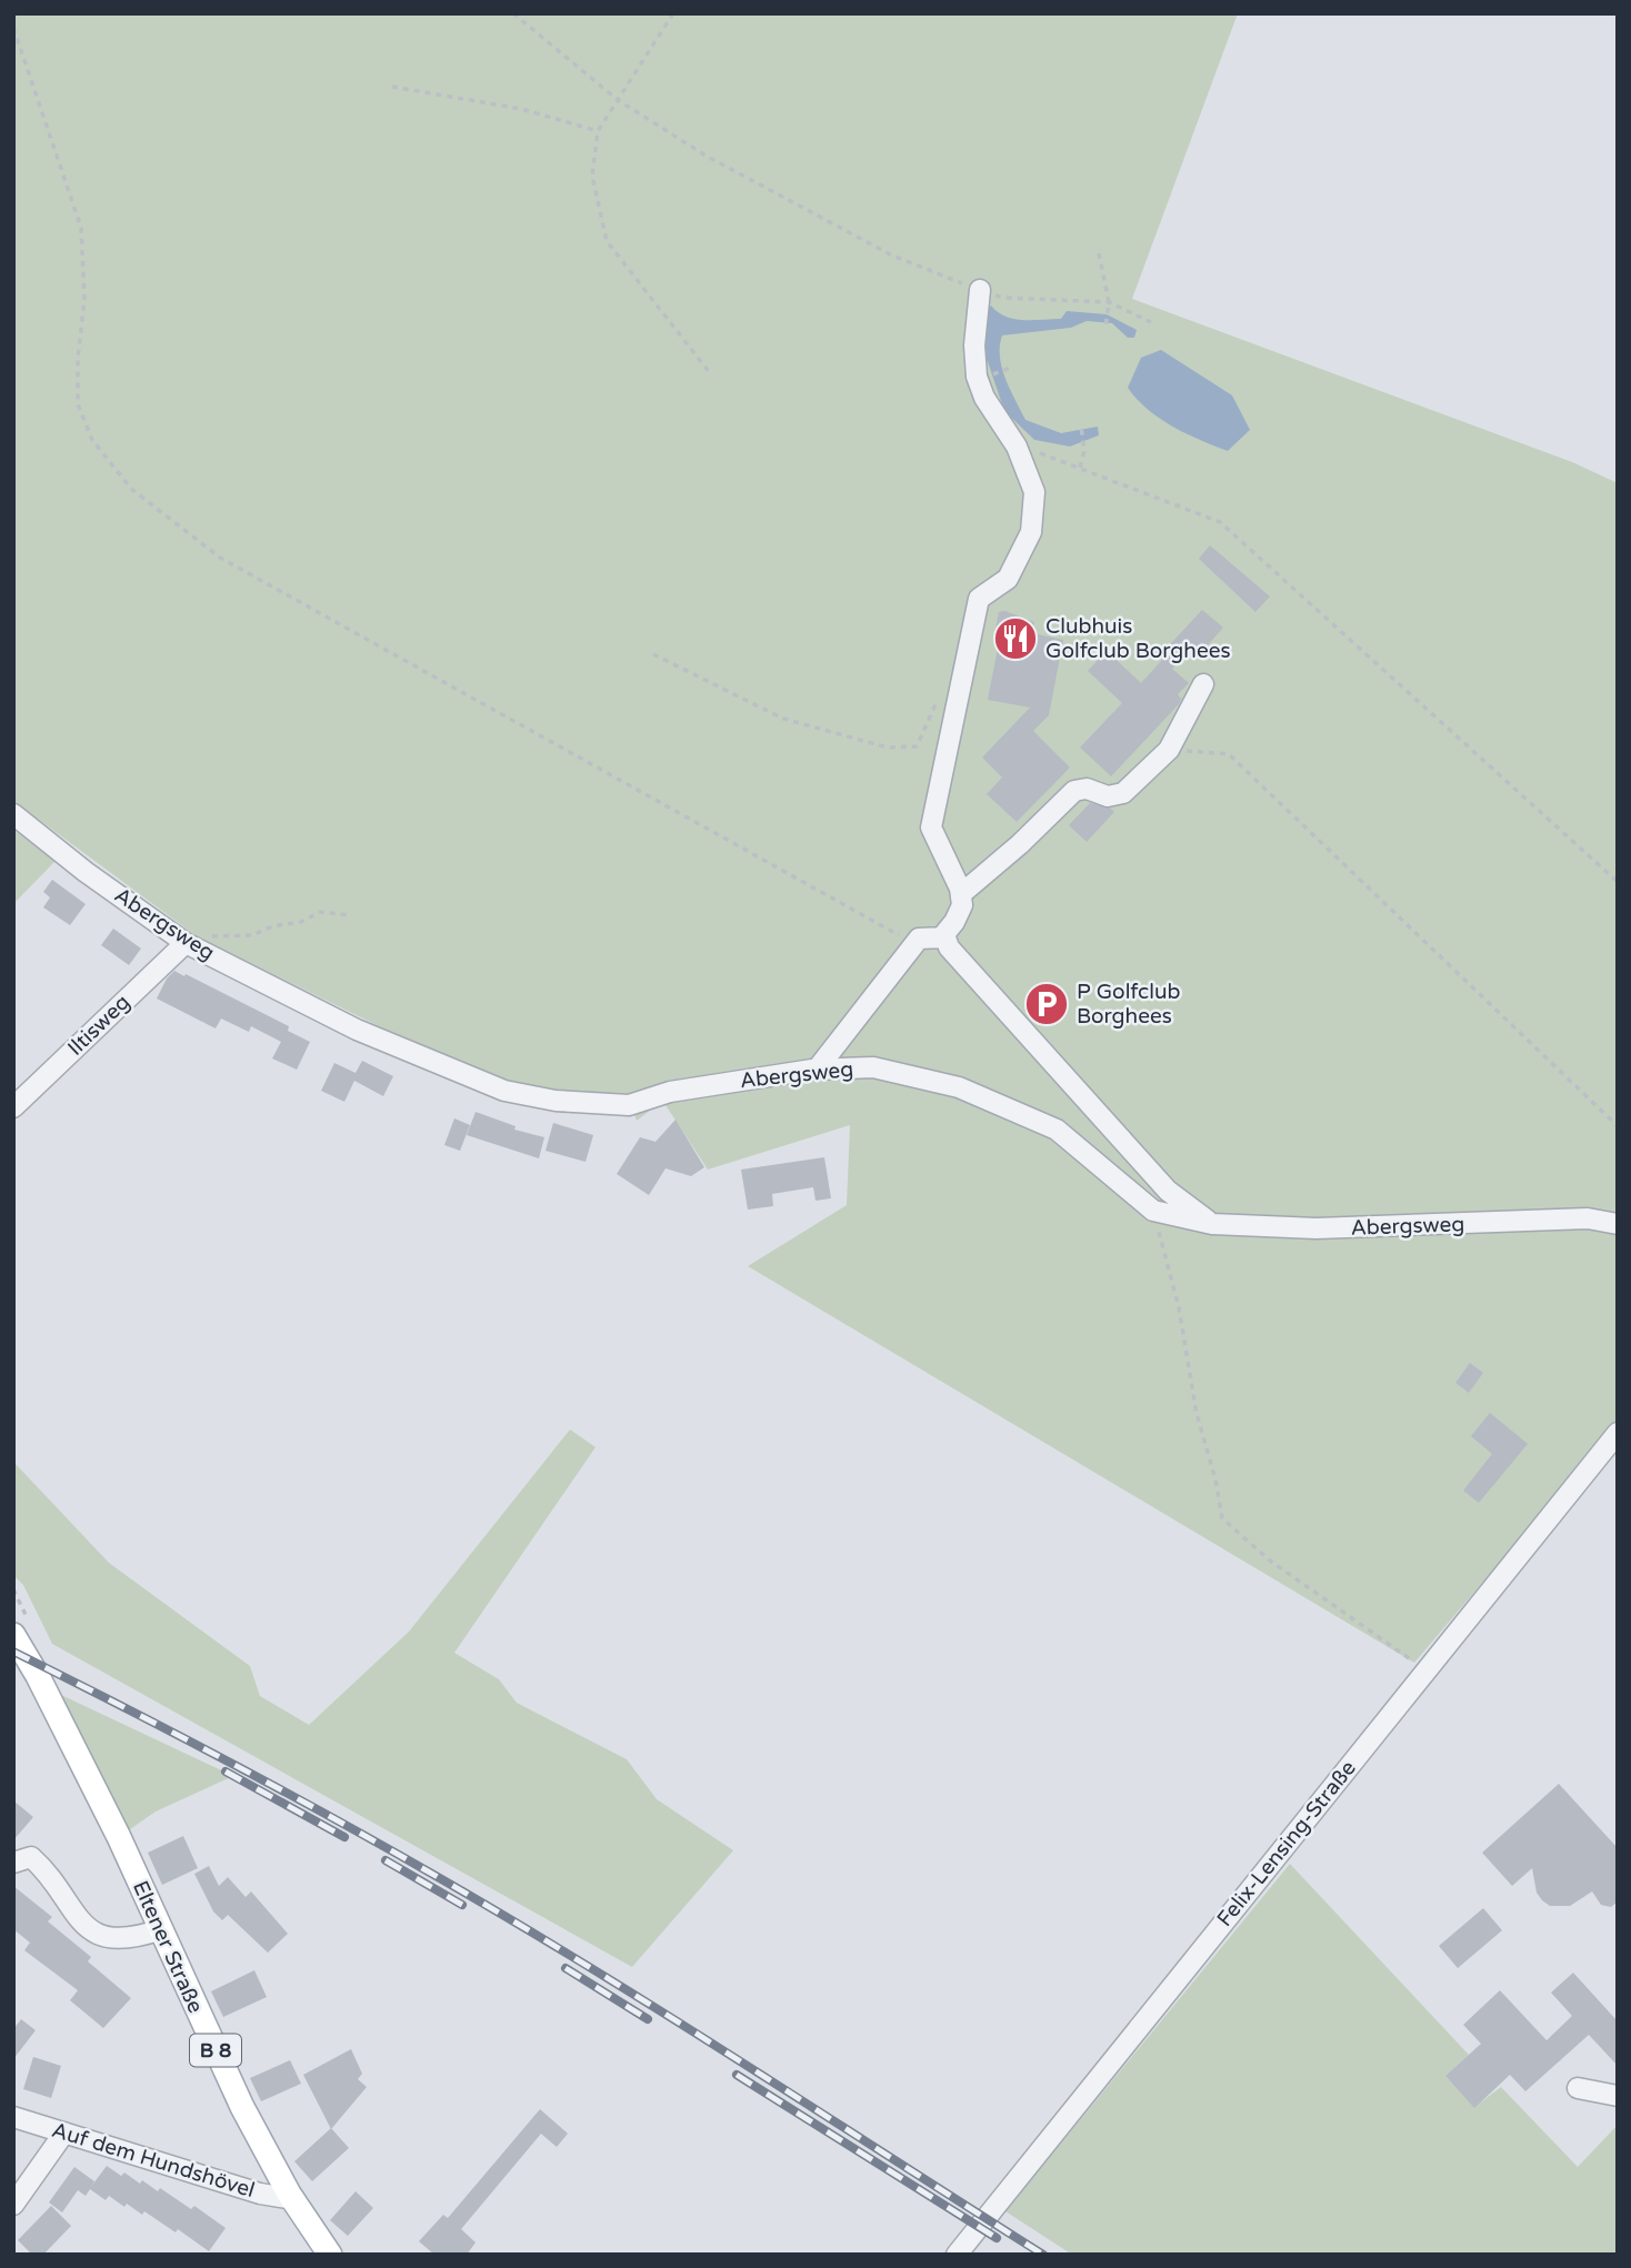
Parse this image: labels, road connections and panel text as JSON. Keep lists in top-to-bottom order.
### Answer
{
  "streets": {
    "main road": ["Eltener Straße", "B 8"],
    "street": [
      "Abergsweg",
      "Iltisweg",
      "Felix-Lensing-Straße",
      "Auf dem Hundshövel"
    ]
  },
  "crossings": [
    ["Abergsweg", "Iltisweg"],
    ["Eltener Straße", "Auf dem Hundshövel"]
  ],
  "places": {
    "restaurant": ["Clubhuis Golfclub Borghees"],
    "parking": ["P Golfclub Borghees"]
  }
}
